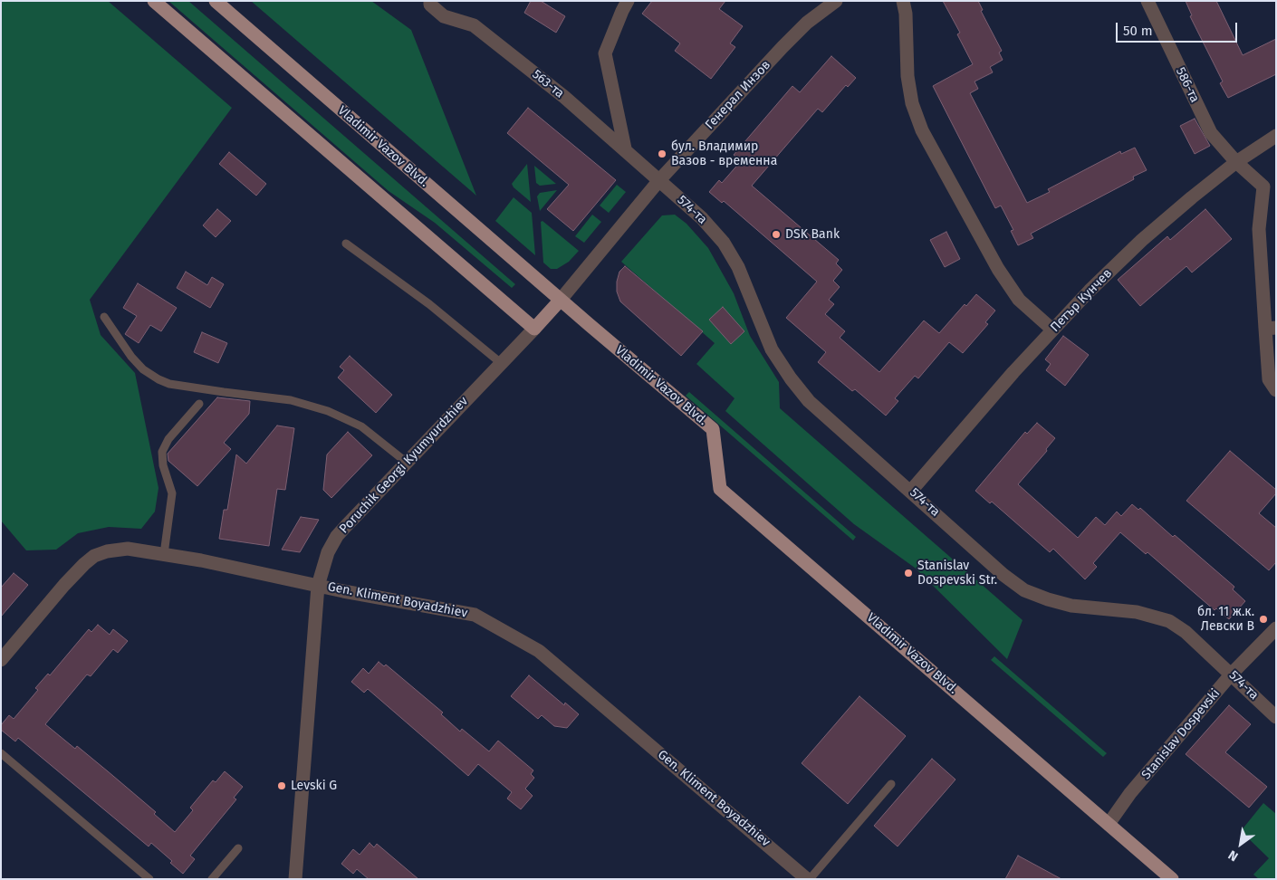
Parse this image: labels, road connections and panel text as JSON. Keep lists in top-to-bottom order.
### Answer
{
  "streets": {
    "main road": ["Vladimir Vazov Blvd.", "Poruchik Georgi Kyumyurdzhiev"],
    "street": [
      "563-та",
      "586-та",
      "Генерал Инзов",
      "574-та",
      "Петър Кунчев",
      "Gen. Kliment Boyadzhiev",
      "Stanislav Dospevski"
    ]
  },
  "crossings": [
    ["563-та", "Генерал Инзов"],
    ["563-та", "574-та"],
    ["586-та", "Петър Кунчев"],
    ["Генерал Инзов", "Vladimir Vazov Blvd."],
    ["Генерал Инзов", "574-та"],
    ["Генерал Инзов", "Poruchik Georgi Kyumyurdzhiev"],
    ["Vladimir Vazov Blvd.", "Poruchik Georgi Kyumyurdzhiev"],
    ["Vladimir Vazov Blvd.", "Stanislav Dospevski"],
    ["574-та", "Петър Кунчев"],
    ["574-та", "Stanislav Dospevski"],
    ["Poruchik Georgi Kyumyurdzhiev", "Gen. Kliment Boyadzhiev"]
  ],
  "places": [
    "бул. Владимир Вазов - временна",
    "DSK Bank",
    "Stanislav Dospevski Str.",
    "бл. 11 ж.к. Левски В",
    "Levski G"
  ],
  "scale_bar": "50 m",
  "north": "bottom left"
}
